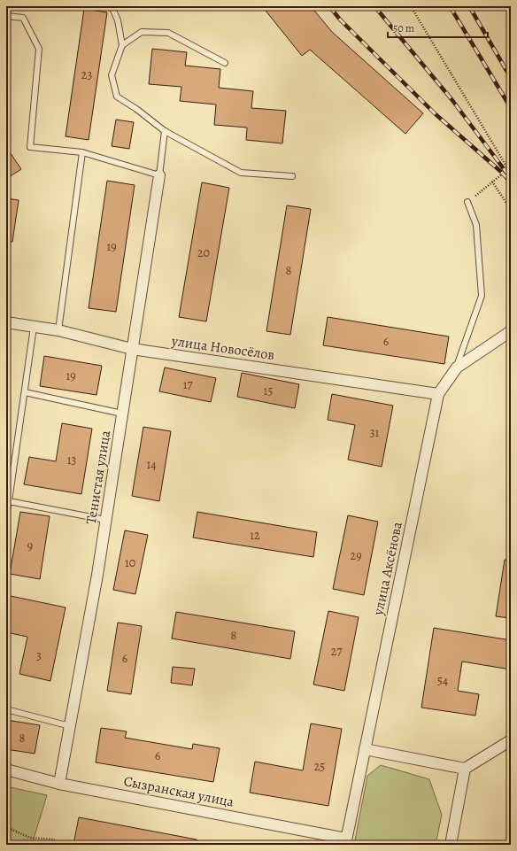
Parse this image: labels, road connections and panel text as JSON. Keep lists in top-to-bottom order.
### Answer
{
  "streets": {
    "street": [
      "улица Новосёлов",
      "Тенистая улица",
      "улица Аксёнова",
      "Сызранская улица"
    ]
  },
  "crossings": [
    ["улица Новосёлов", "Тенистая улица"],
    ["улица Новосёлов", "улица Аксёнова"],
    ["Тенистая улица", "Сызранская улица"],
    ["улица Аксёнова", "Сызранская улица"]
  ],
  "house_numbers": [
    "23",
    "19",
    "20",
    "8",
    "6",
    "19",
    "17",
    "15",
    "31",
    "13",
    "14",
    "12",
    "9",
    "29",
    "10",
    "8",
    "27",
    "3",
    "6",
    "54",
    "8",
    "6",
    "25"
  ],
  "scale_bar": "50 m"
}
